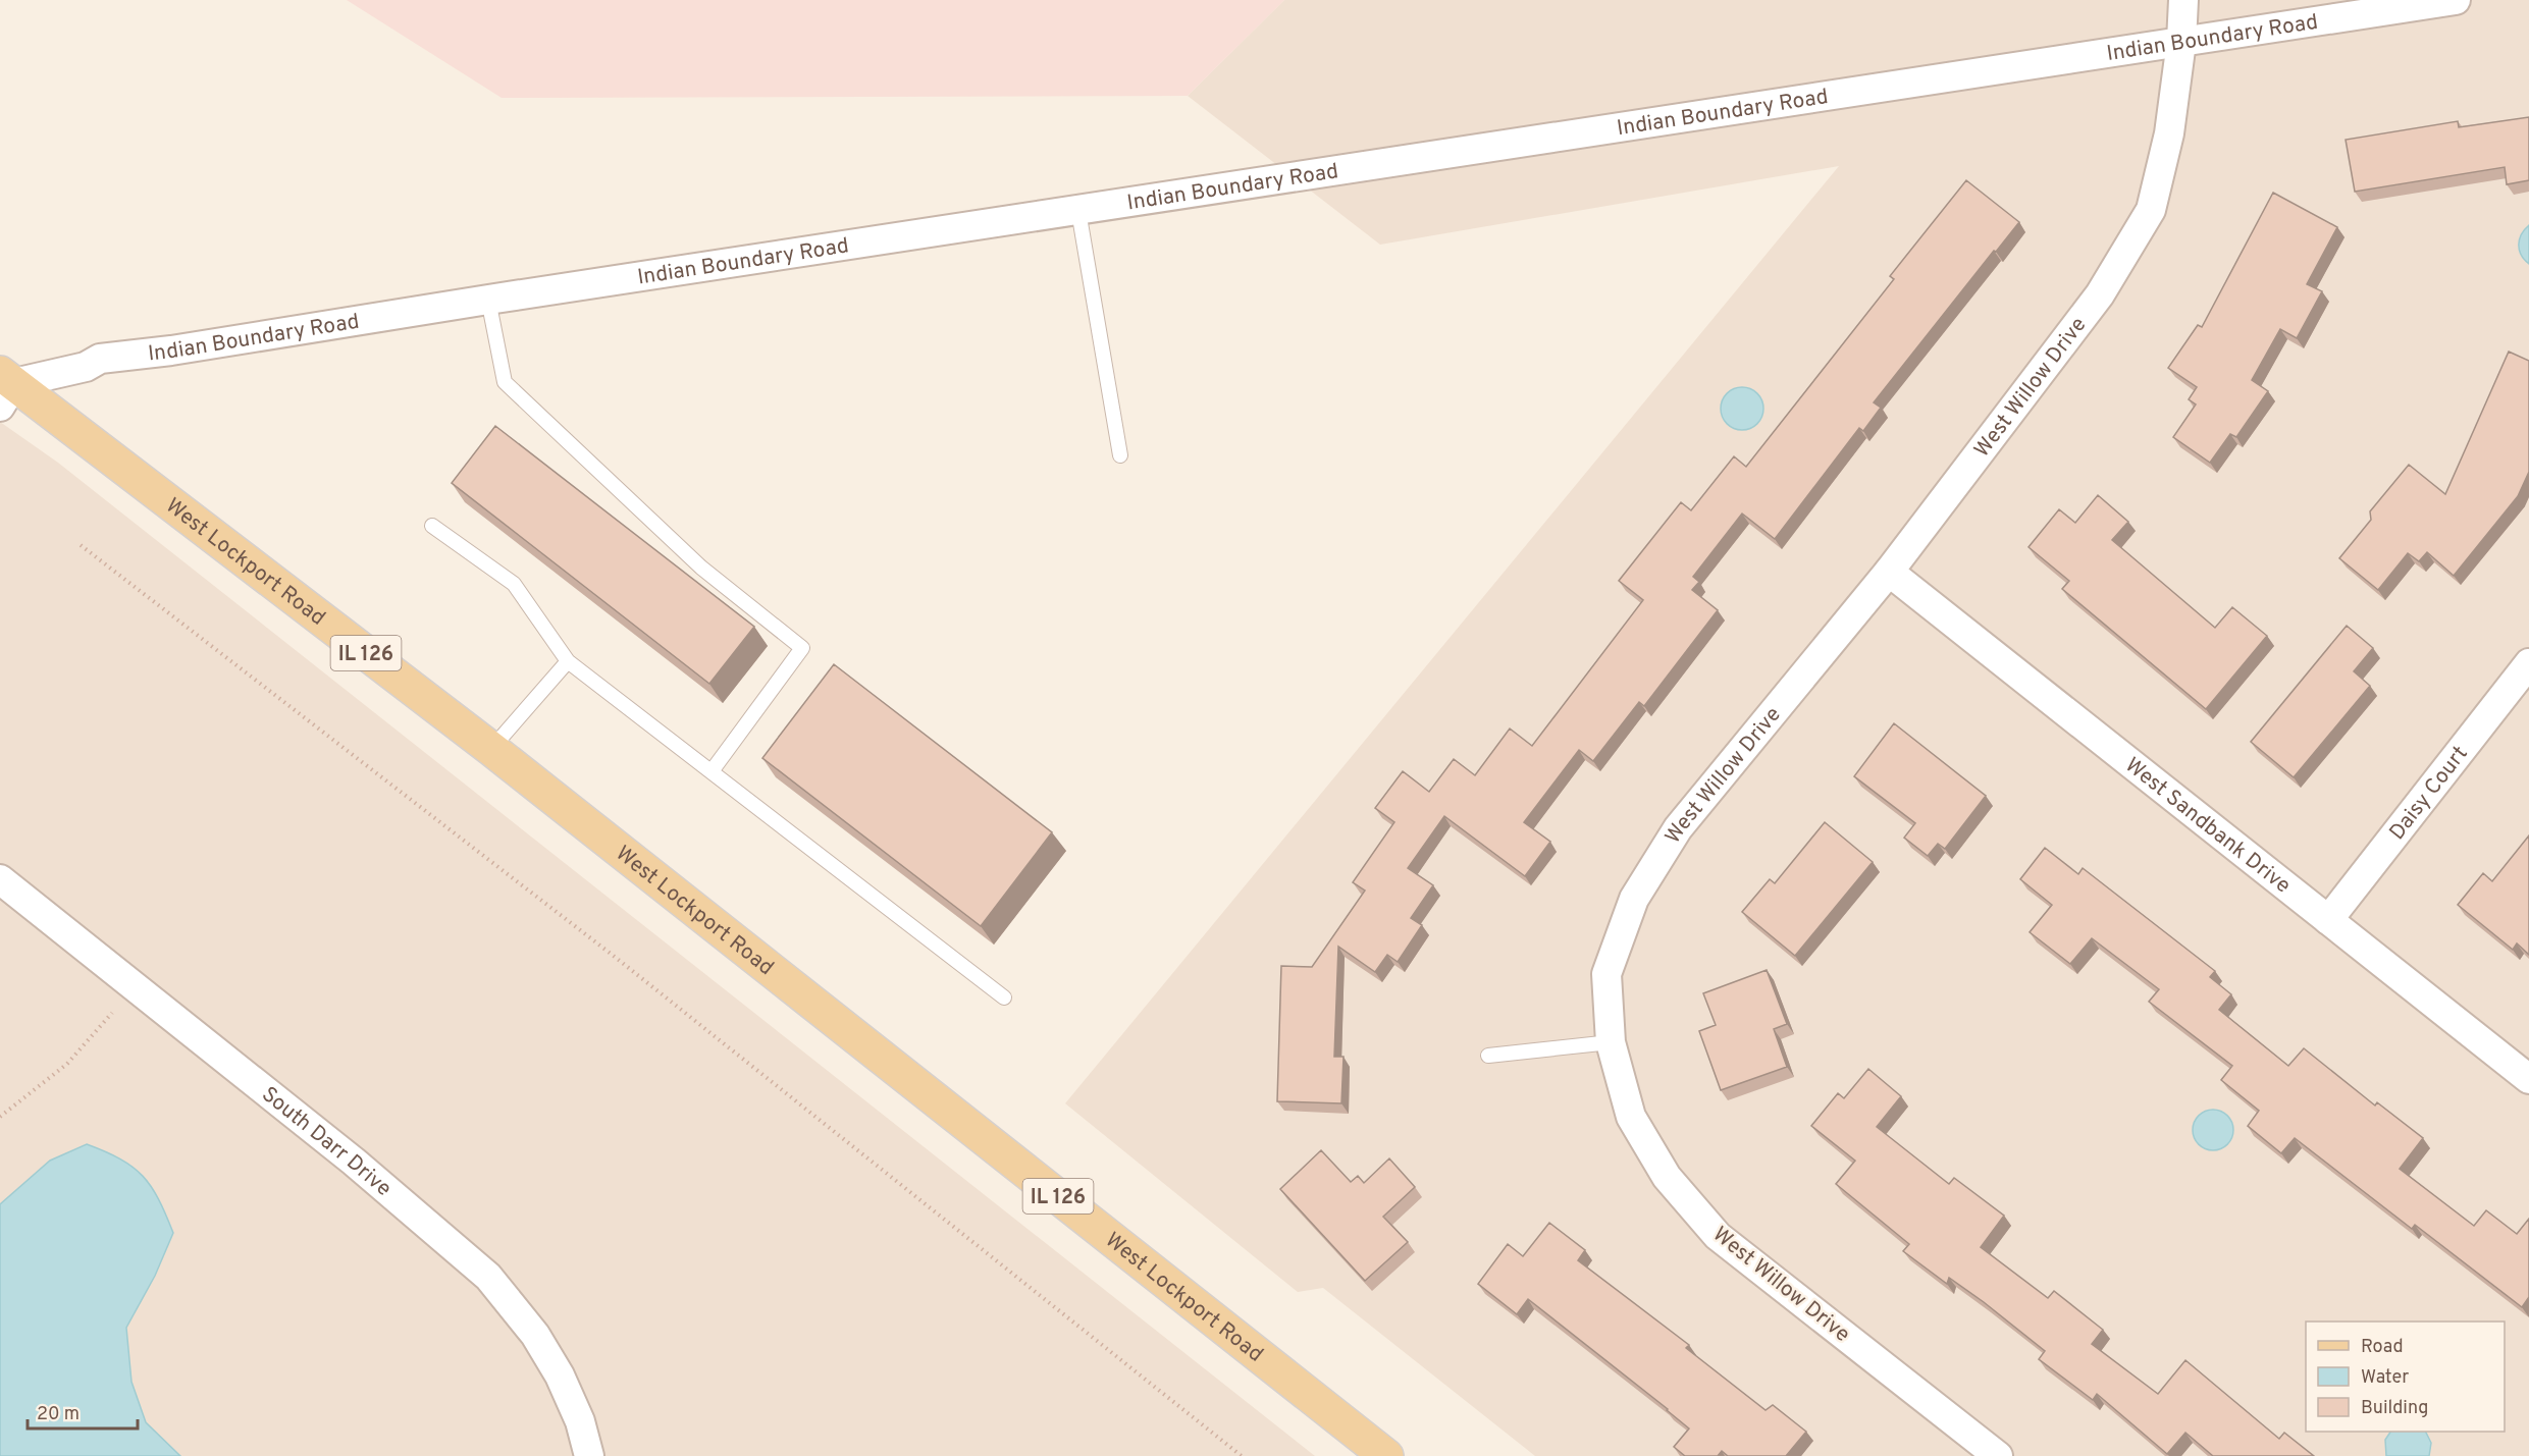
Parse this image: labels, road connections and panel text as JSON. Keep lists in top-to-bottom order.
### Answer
{
  "streets": {
    "main road": ["West Lockport Road", "IL 126"],
    "street": [
      "Indian Boundary Road",
      "West Willow Drive",
      "Daisy Court",
      "West Sandbank Drive",
      "South Darr Drive"
    ]
  },
  "crossings": [
    ["Indian Boundary Road", "West Willow Drive"],
    ["Indian Boundary Road", "West Lockport Road"],
    ["West Willow Drive", "West Sandbank Drive"],
    ["Daisy Court", "West Sandbank Drive"]
  ],
  "legend": ["Road", "Water", "Building"],
  "scale_bar": "20 m"
}
